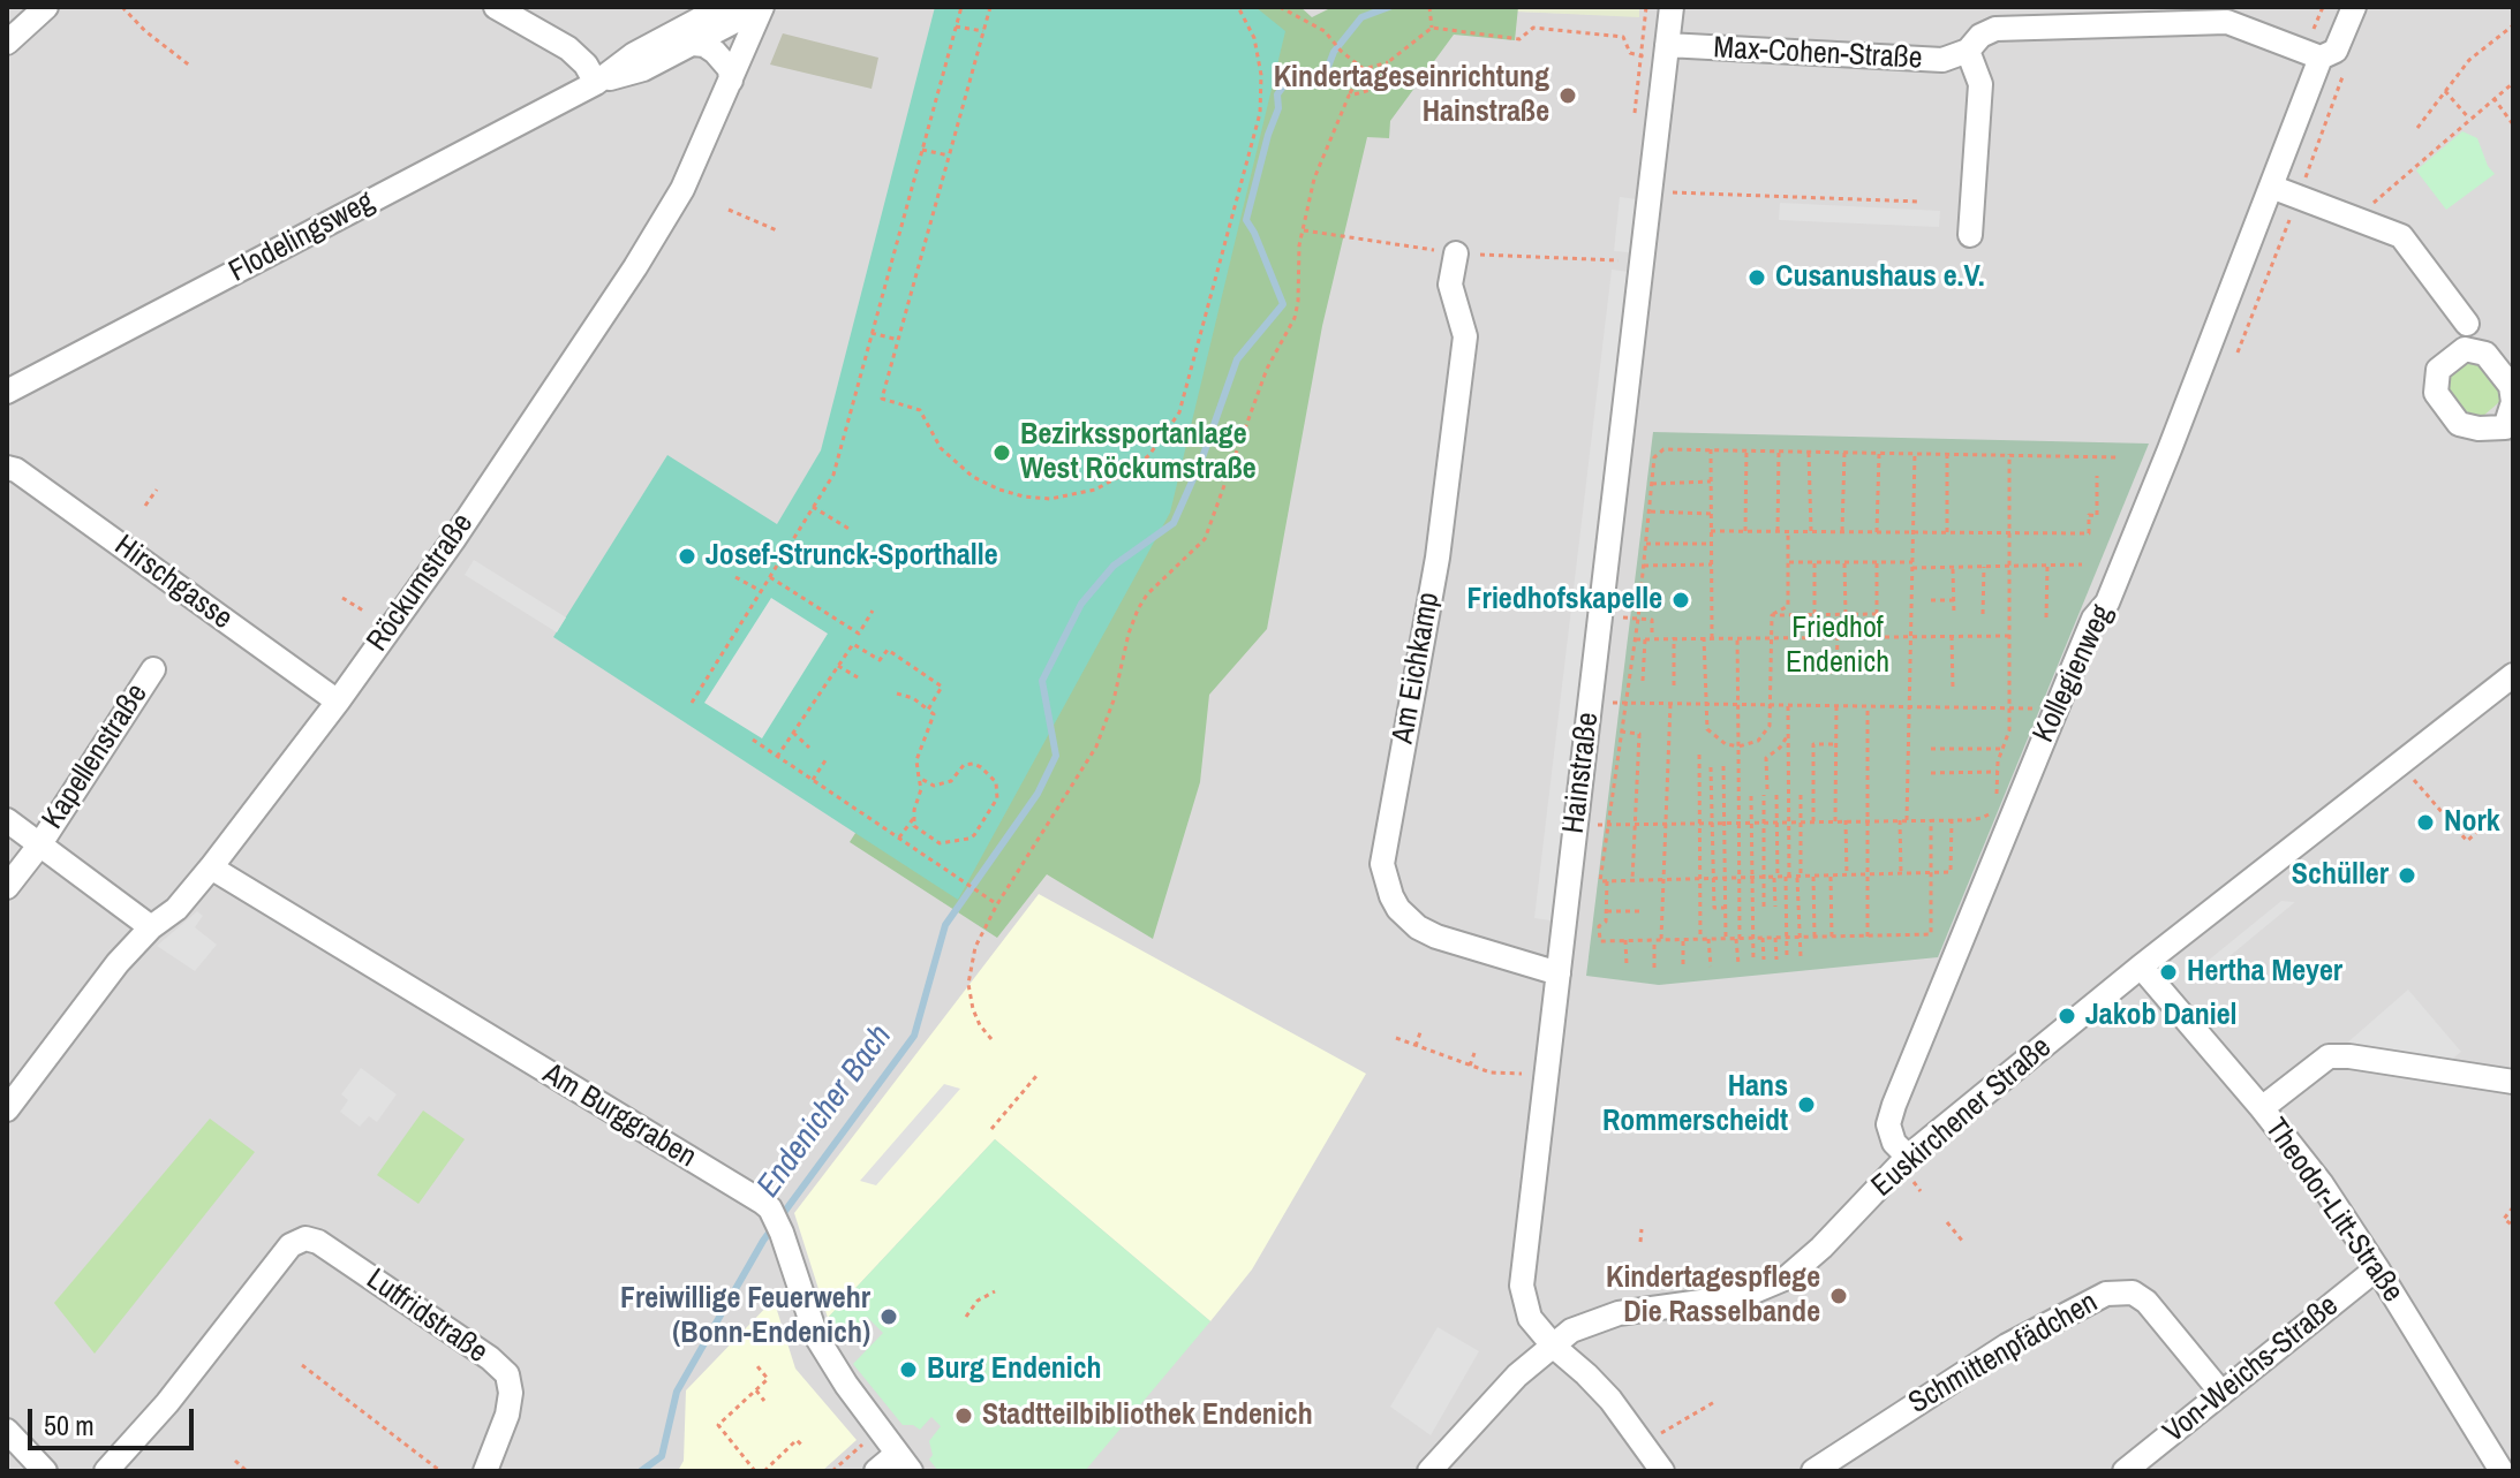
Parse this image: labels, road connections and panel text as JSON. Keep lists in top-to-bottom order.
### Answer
{
  "streets": {
    "street": [
      "Max-Cohen-Straße",
      "Flodelingsweg",
      "Hirschgasse",
      "Röckumstraße",
      "Am Eichkamp",
      "Kollegienweg",
      "Kapellenstraße",
      "Hainstraße",
      "Am Burggraben",
      "Euskirchener Straße",
      "Theodor-Litt-Straße",
      "Lutfridstraße",
      "Schmittenpfädchen",
      "Von-Weichs-Straße"
    ]
  },
  "crossings": [
    ["Max-Cohen-Straße", "Kollegienweg"],
    ["Max-Cohen-Straße", "Hainstraße"],
    ["Hirschgasse", "Röckumstraße"],
    ["Röckumstraße", "Kapellenstraße"],
    ["Röckumstraße", "Am Burggraben"],
    ["Am Eichkamp", "Hainstraße"],
    ["Kollegienweg", "Euskirchener Straße"],
    ["Hainstraße", "Euskirchener Straße"],
    ["Euskirchener Straße", "Theodor-Litt-Straße"],
    ["Theodor-Litt-Straße", "Von-Weichs-Straße"],
    ["Schmittenpfädchen", "Von-Weichs-Straße"]
  ],
  "water": ["Endenicher Bach"],
  "parks": ["Friedhof Endenich"],
  "places": [
    "Kindertageseinrichtung Hainstraße",
    "Cusanushaus e.V.",
    "Bezirkssportanlage West Röckumstraße",
    "Josef-Strunck-Sporthalle",
    "Friedhofskapelle",
    "Nork",
    "Schüller",
    "Hertha Meyer",
    "Jakob Daniel",
    "Hans Rommerscheidt",
    "Kindertagespflege Die Rasselbande",
    "Freiwillige Feuerwehr (Bonn-Endenich)",
    "Burg Endenich",
    "Stadtteilbibliothek Endenich"
  ],
  "scale_bar": "50 m"
}
